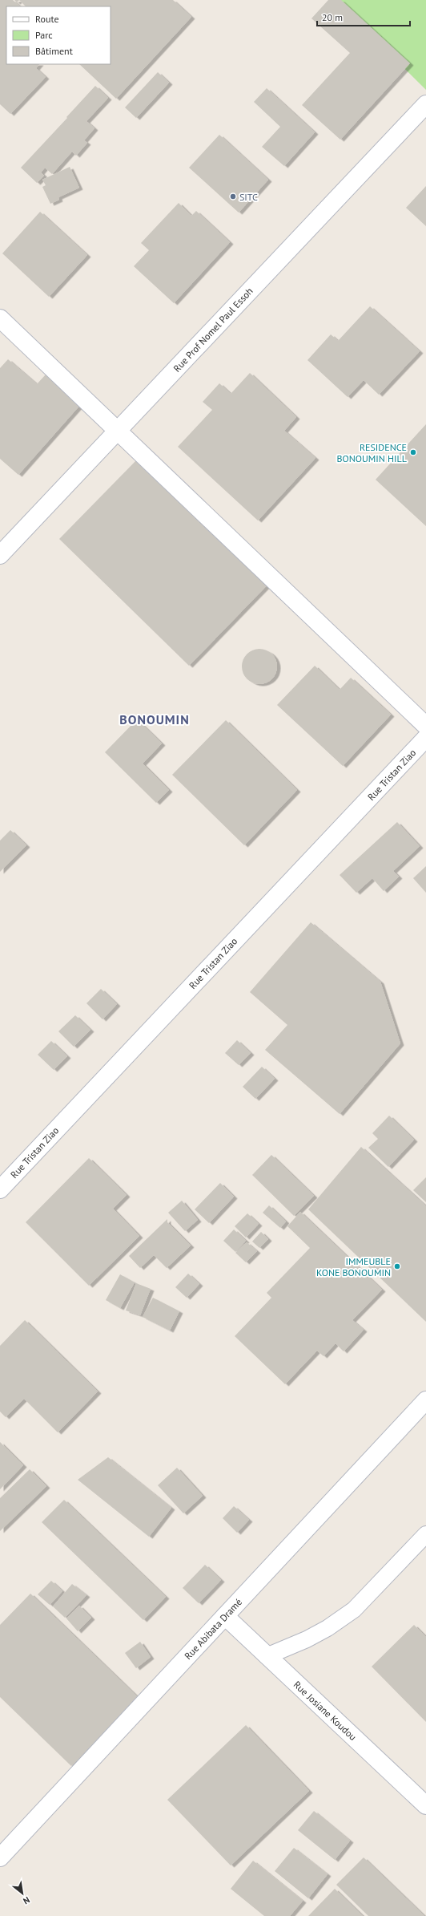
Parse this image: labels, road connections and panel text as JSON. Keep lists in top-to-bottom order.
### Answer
{
  "streets": {
    "street": [
      "Rue Prof Nomel Paul Essoh",
      "Rue Tristan Ziao",
      "Rue Abibata Dramé",
      "Rue Josiane Koudou"
    ]
  },
  "crossings": [
    ["Rue Abibata Dramé", "Rue Josiane Koudou"]
  ],
  "districts": ["BONOUMIN"],
  "places": ["SITC", "RESIDENCE BONOUMIN HILL", "IMMEUBLE KONE BONOUMIN"],
  "legend": ["Route", "Parc", "Bâtiment"],
  "scale_bar": "20 m",
  "north": "bottom right"
}
